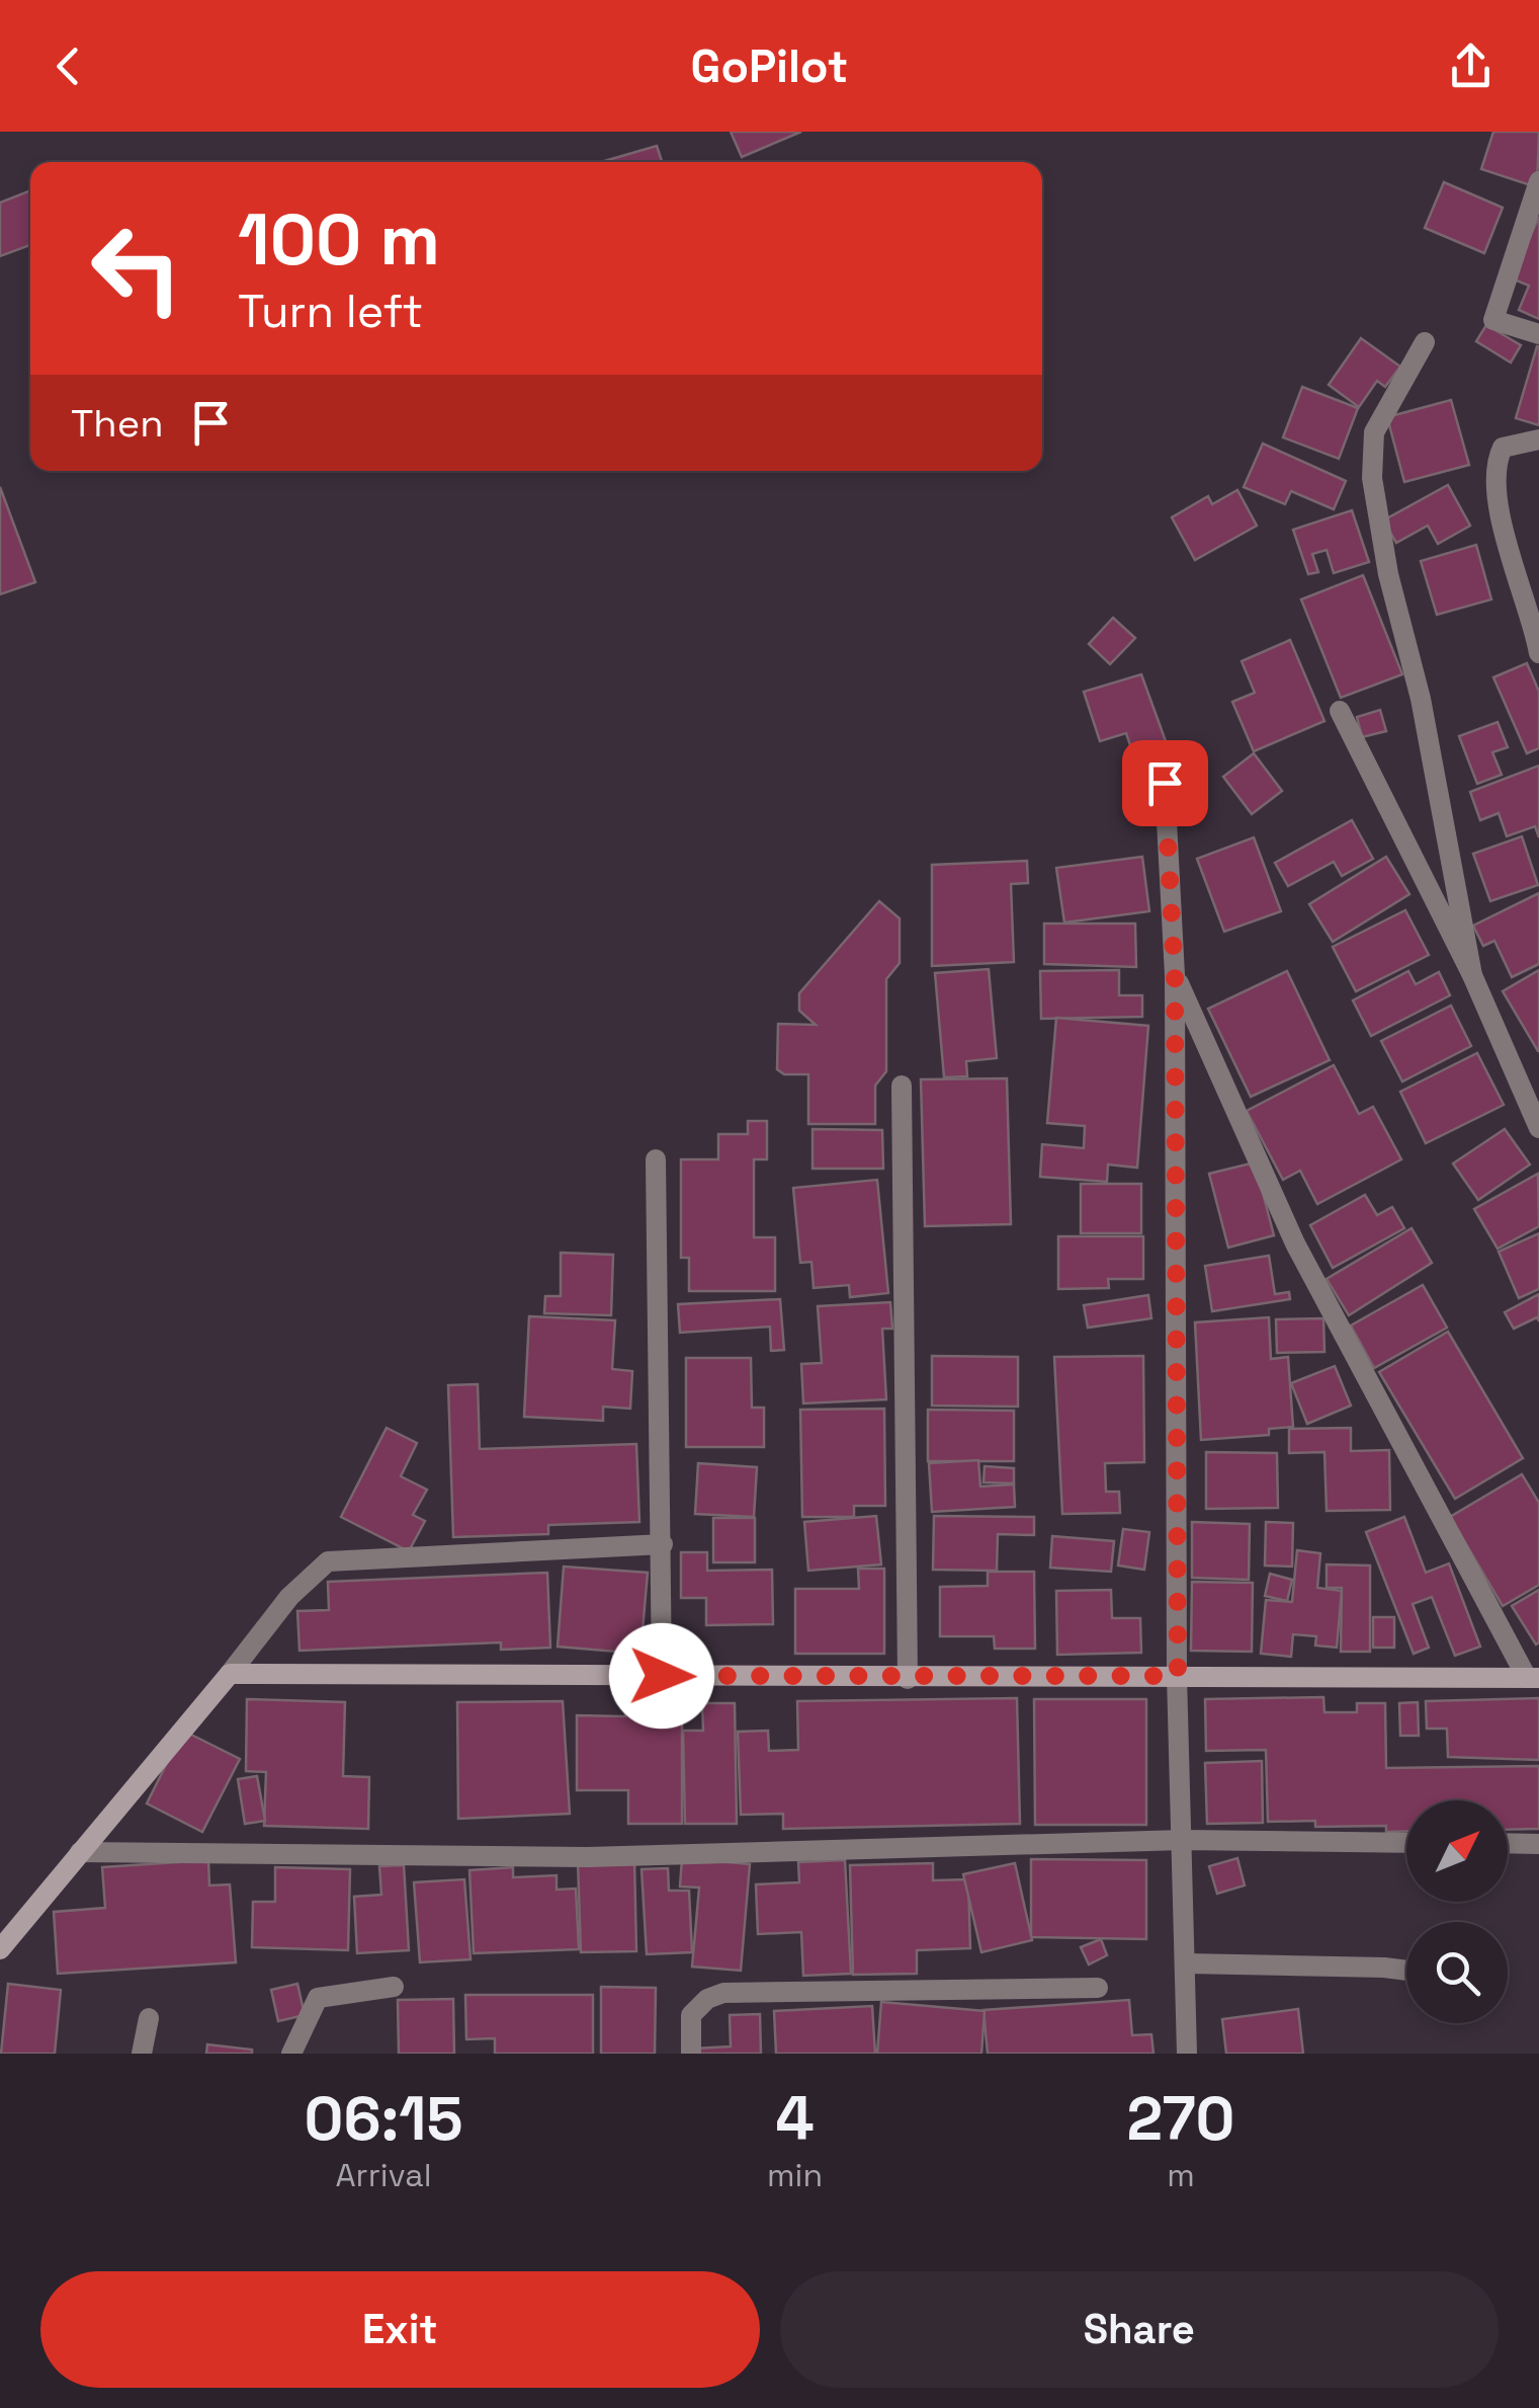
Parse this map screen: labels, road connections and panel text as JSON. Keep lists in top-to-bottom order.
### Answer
{
  "north": "top right",
  "page": {
    "header": "GoPilot",
    "turn": ["100 m", "Turn left"],
    "then": "Then",
    "eta": [
      "06:15",
      "Arrival",
      "4",
      "min",
      "270",
      "m"
    ],
    "buttons": ["Exit", "Share"]
  }
}
